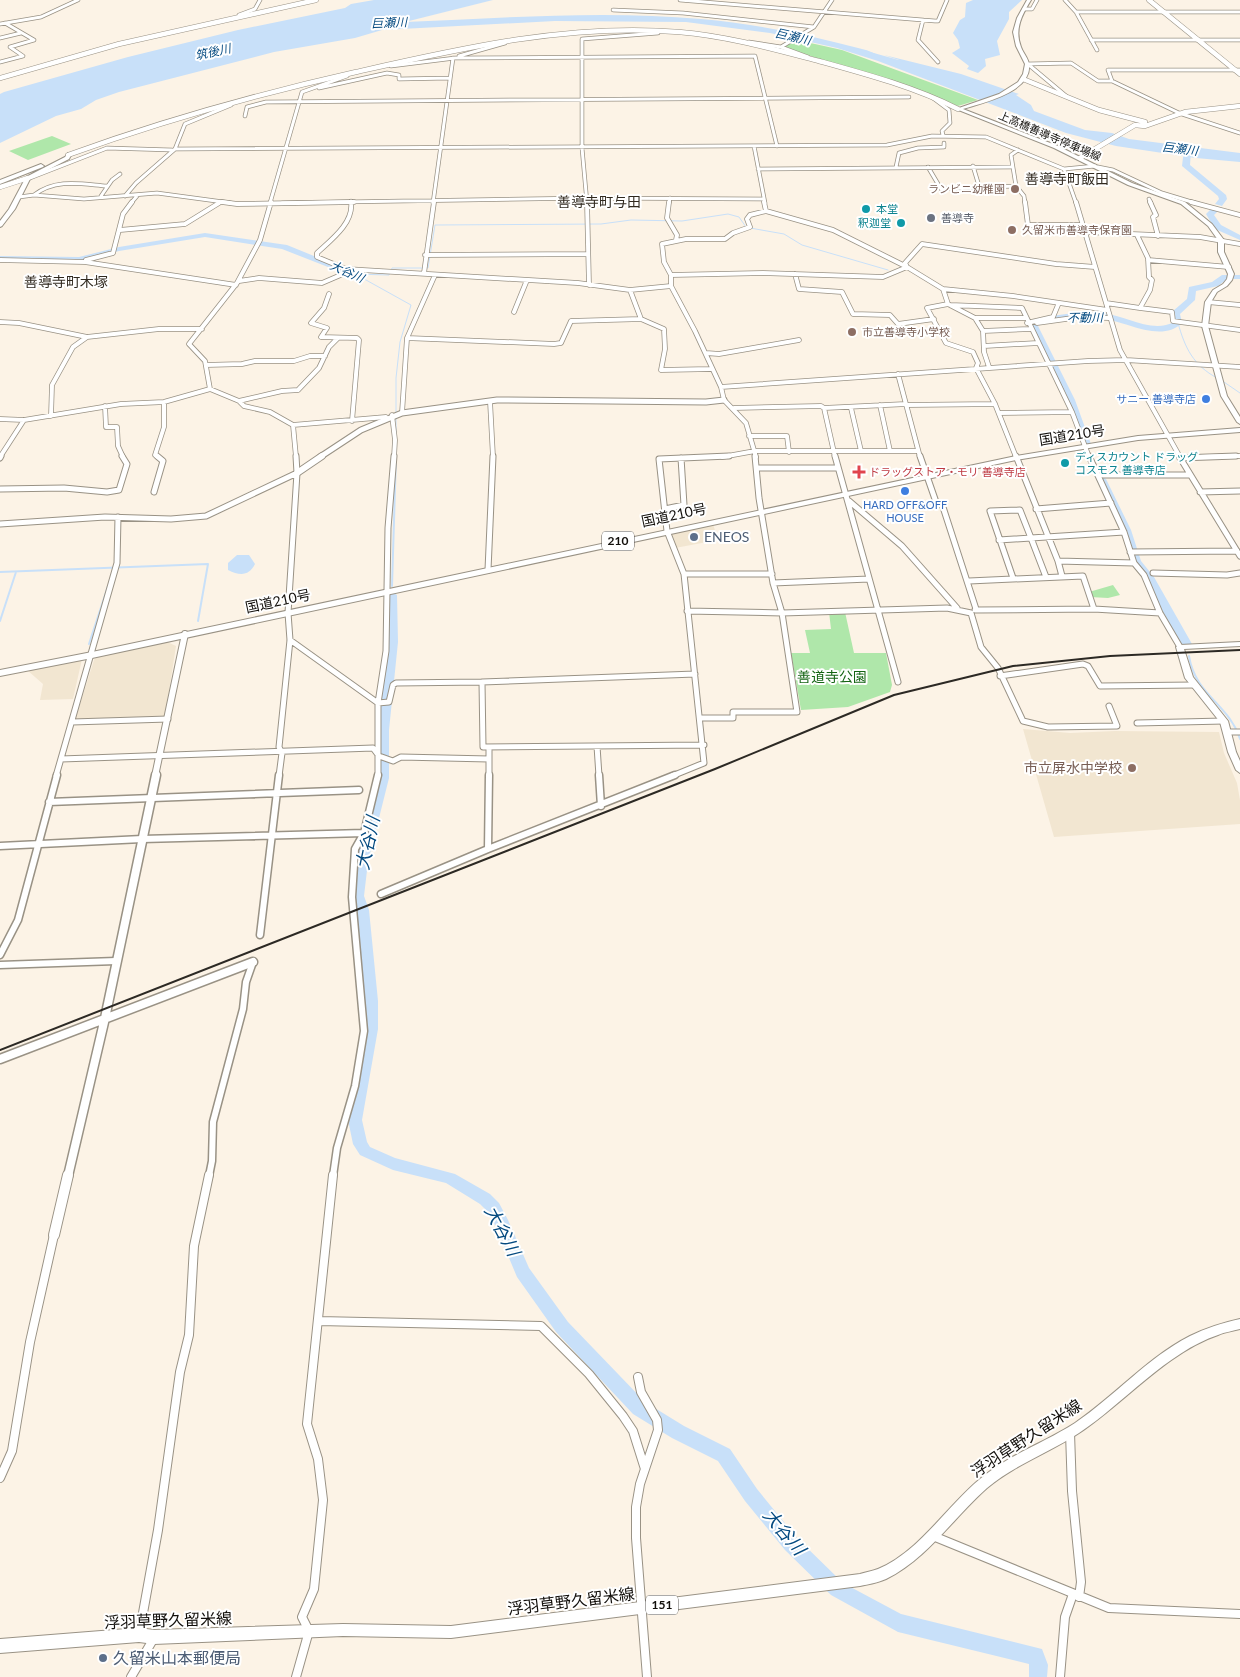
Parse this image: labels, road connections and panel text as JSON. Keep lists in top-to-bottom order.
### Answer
{
  "streets": {
    "highway": ["国道210号", "210"],
    "main road": ["上高橋善導寺停車場線", "浮羽草野久留米線", "151"]
  },
  "districts": ["善導寺町飯田", "善導寺町与田", "善導寺町木塚"],
  "water": [
    "巨瀬川",
    "筑後川",
    "大谷川",
    "不動川"
  ],
  "parks": ["善道寺公園"],
  "places": {
    "other": [
      "ランビニ幼稚園",
      "本堂",
      "善導寺",
      "釈迦堂",
      "久留米市善導寺保育園",
      "市立善導寺小学校",
      "サニー 善導寺店",
      "ディスカウント ドラッグ コスモス 善導寺店",
      "HARD OFF&OFF HOUSE",
      "ENEOS",
      "市立屏水中学校",
      "久留米山本郵便局"
    ],
    "health": ["ドラッグストア・モリ 善導寺店"]
  }
}
